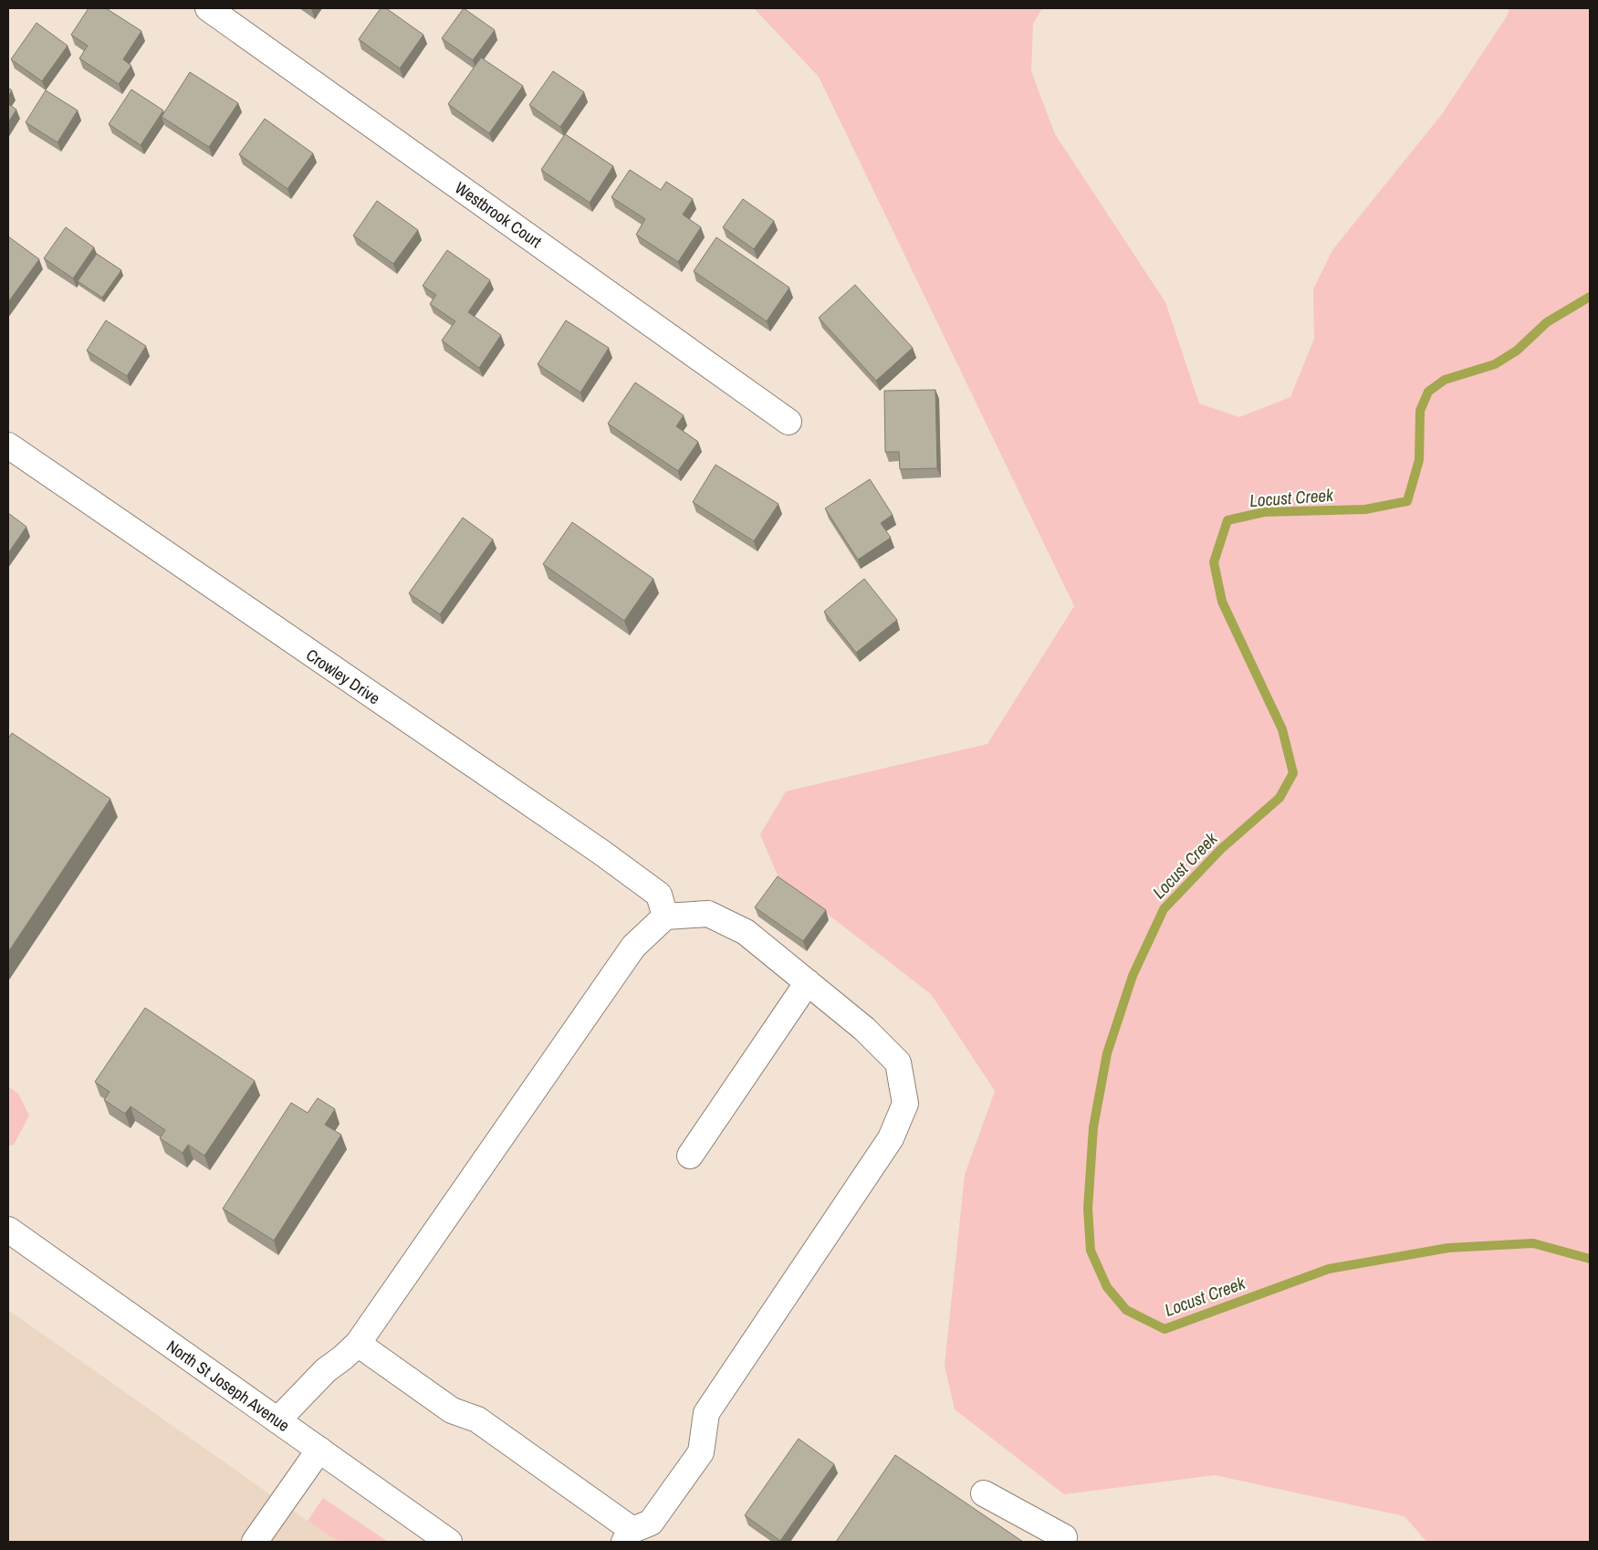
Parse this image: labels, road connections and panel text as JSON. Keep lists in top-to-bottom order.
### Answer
{
  "streets": {
    "street": ["Westbrook Court", "Crowley Drive", "North St Joseph Avenue"]
  },
  "water": ["Locust Creek"]
}
